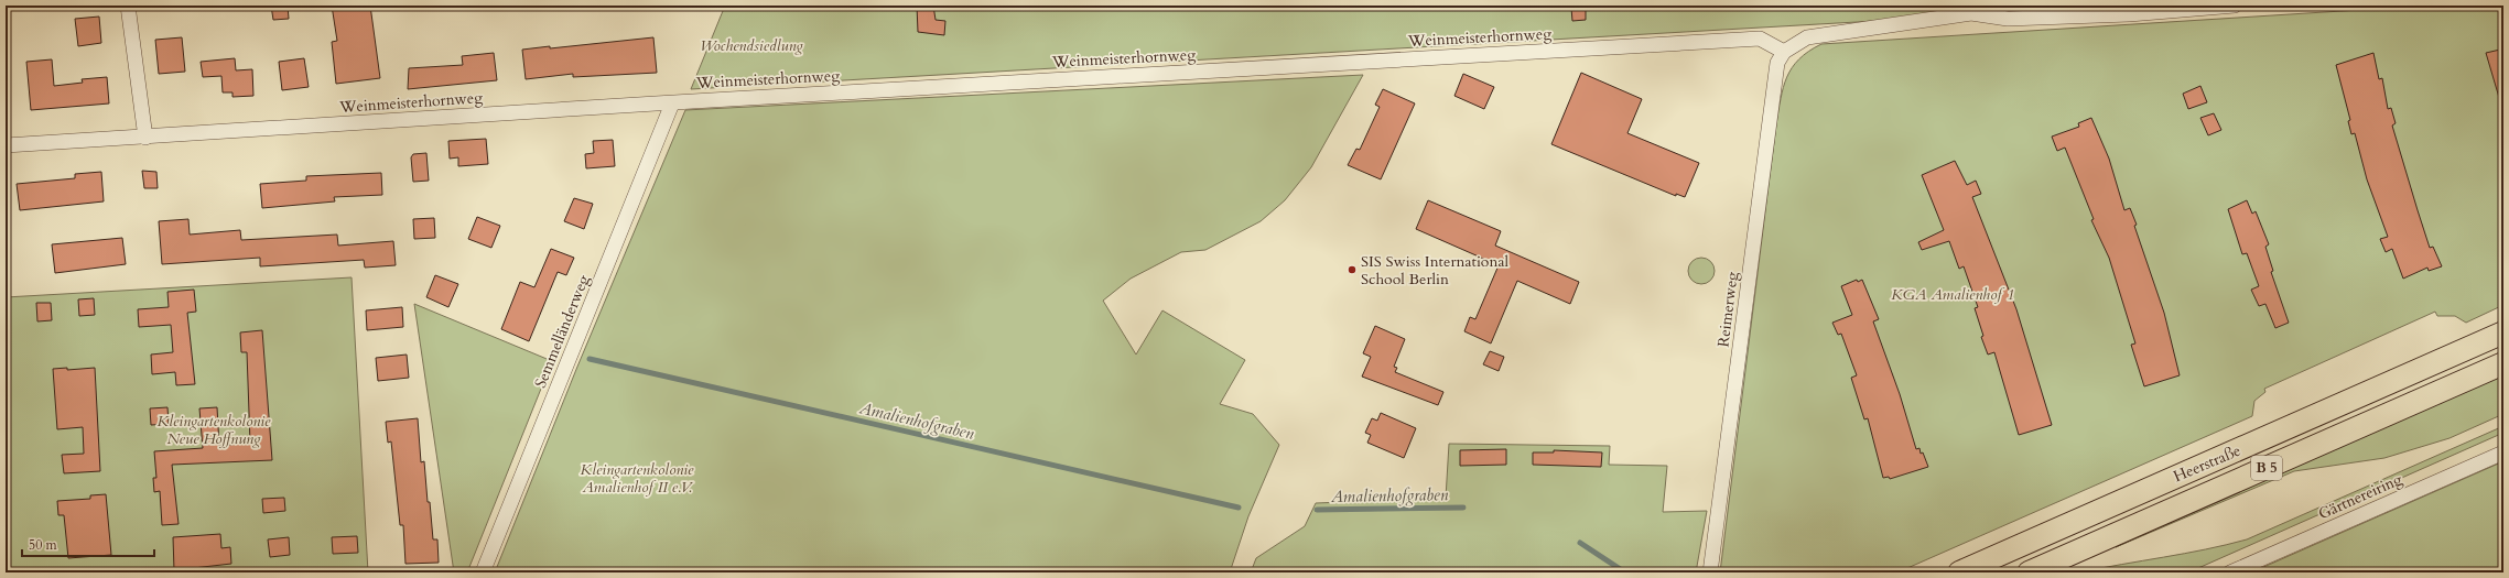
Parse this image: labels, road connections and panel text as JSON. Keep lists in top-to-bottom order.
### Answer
{
  "streets": {
    "main road": ["Heerstraße", "B 5"],
    "street": [
      "Weinmeisterhornweg",
      "Reimerweg",
      "Semmelländerweg",
      "Gärtnereiring"
    ]
  },
  "crossings": [
    ["Weinmeisterhornweg", "Reimerweg"],
    ["Weinmeisterhornweg", "Semmelländerweg"]
  ],
  "water": ["Amalienhofgraben"],
  "parks": [
    "Wochendsiedlung",
    "KGA Amalienhof 1",
    "Kleingartenkolonie Neue Hoffnung",
    "Kleingartenkolonie Amalienhof II e.V."
  ],
  "places": ["SIS Swiss International School Berlin"],
  "scale_bar": "50 m"
}
